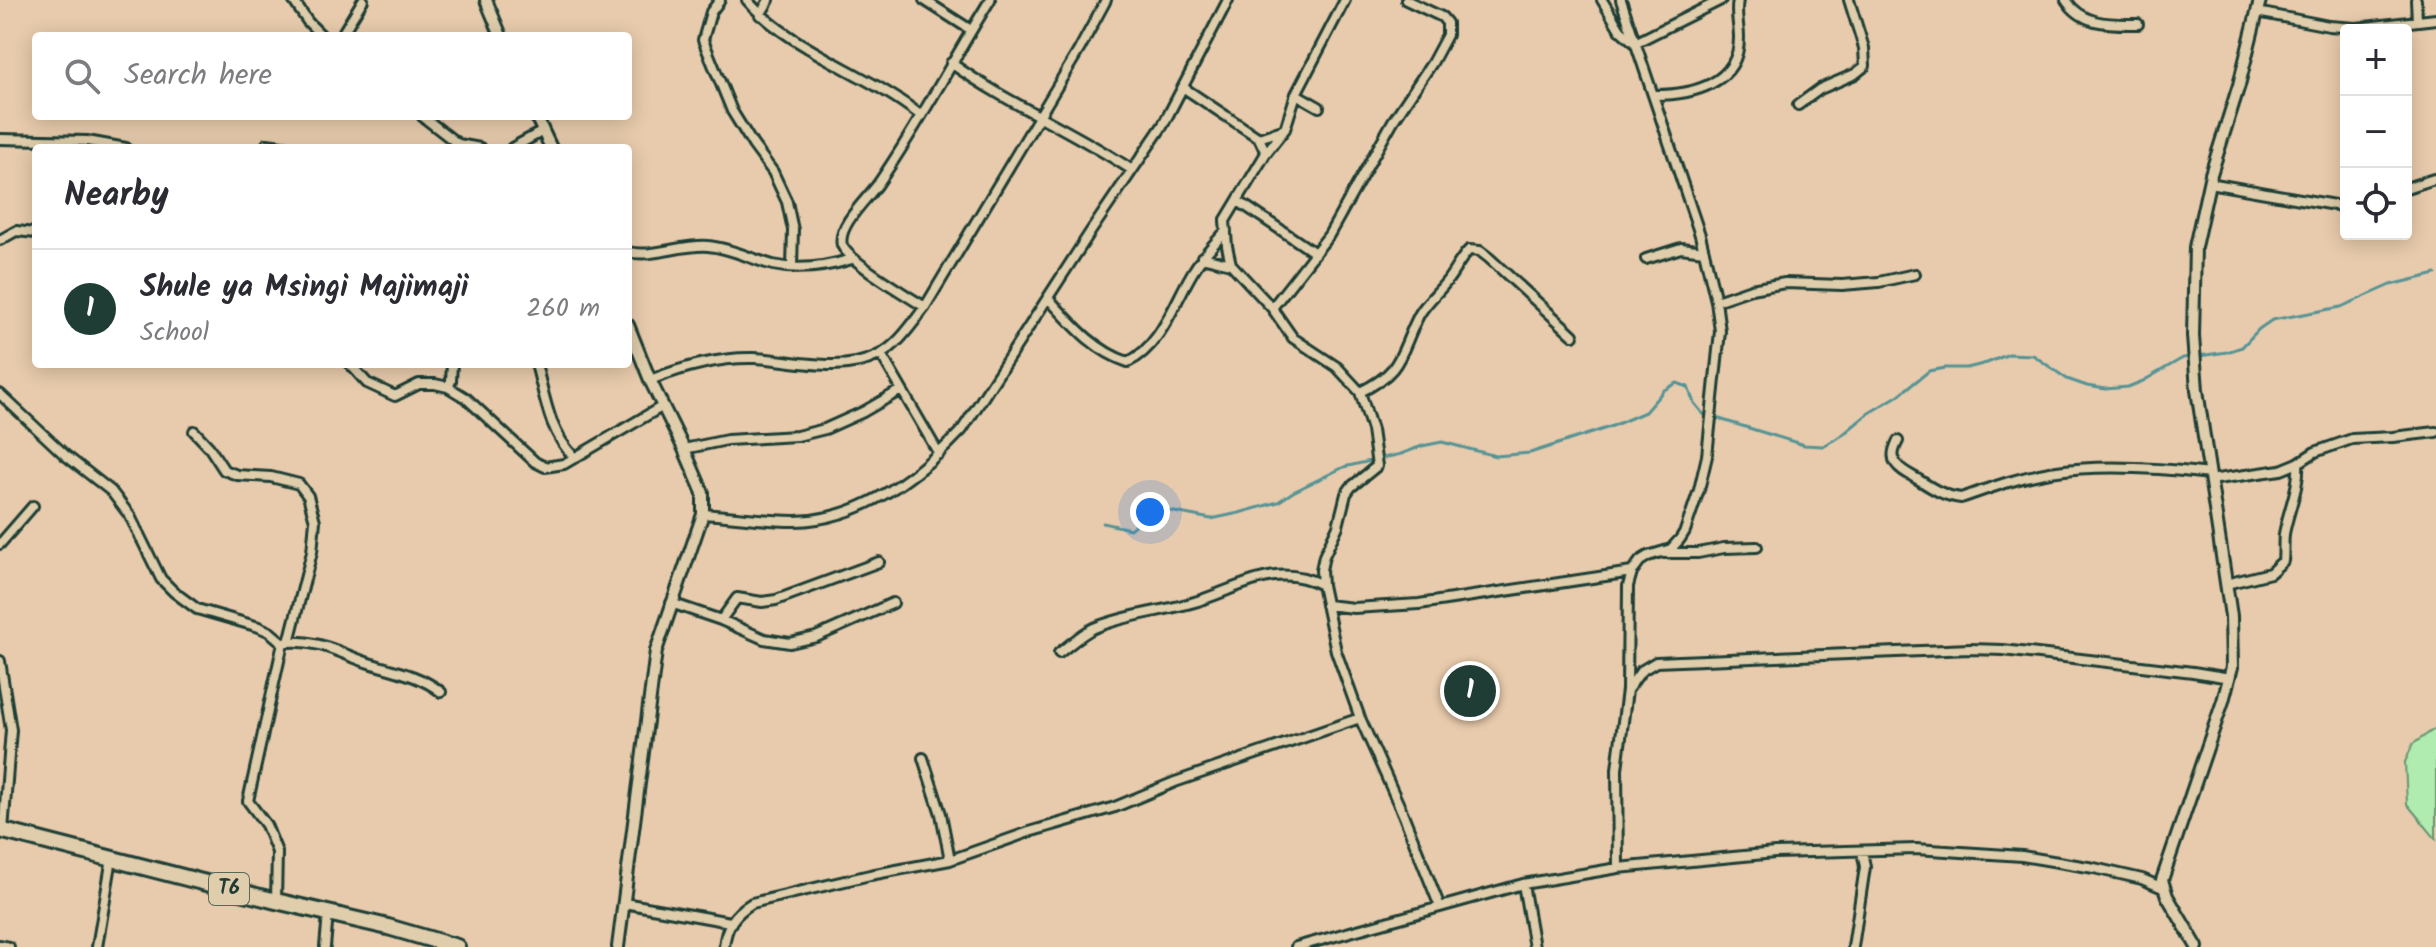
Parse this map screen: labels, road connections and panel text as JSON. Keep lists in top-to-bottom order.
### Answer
{
  "streets": {
    "highway": ["T6"]
  },
  "page": {
    "map_buttons": ["+", "−"],
    "search": "Search here",
    "heading": "Nearby",
    "list": [
      {
        "mark": "1",
        "name": "Shule ya Msingi Majimaji",
        "note": "School",
        "value": "260 m"
      }
    ],
    "pins": "1"
  }
}
